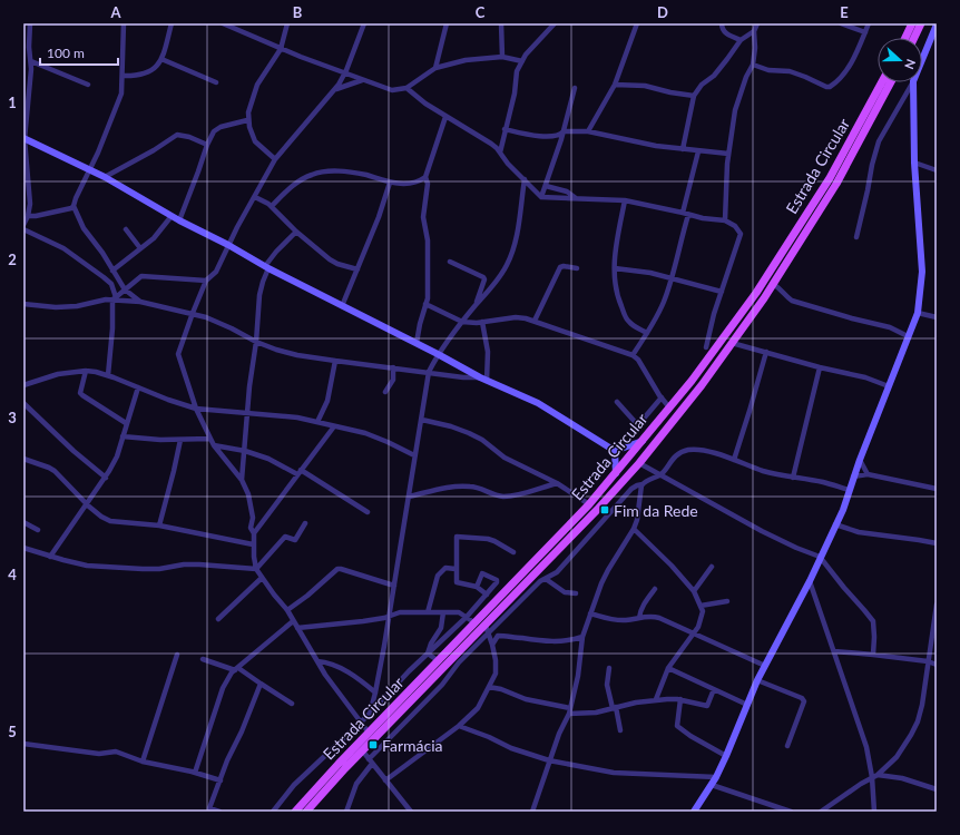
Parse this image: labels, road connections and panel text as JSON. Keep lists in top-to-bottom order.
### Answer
{
  "streets": {
    "main road": ["Estrada Circular"]
  },
  "places": {
    "transit": ["Fim da Rede", "Farmácia"]
  },
  "scale_bar": "100 m",
  "north": "right",
  "grid": {
    "columns": [
      "A",
      "B",
      "C",
      "D",
      "E"
    ],
    "rows": [
      "1",
      "2",
      "3",
      "4",
      "5"
    ]
  }
}
